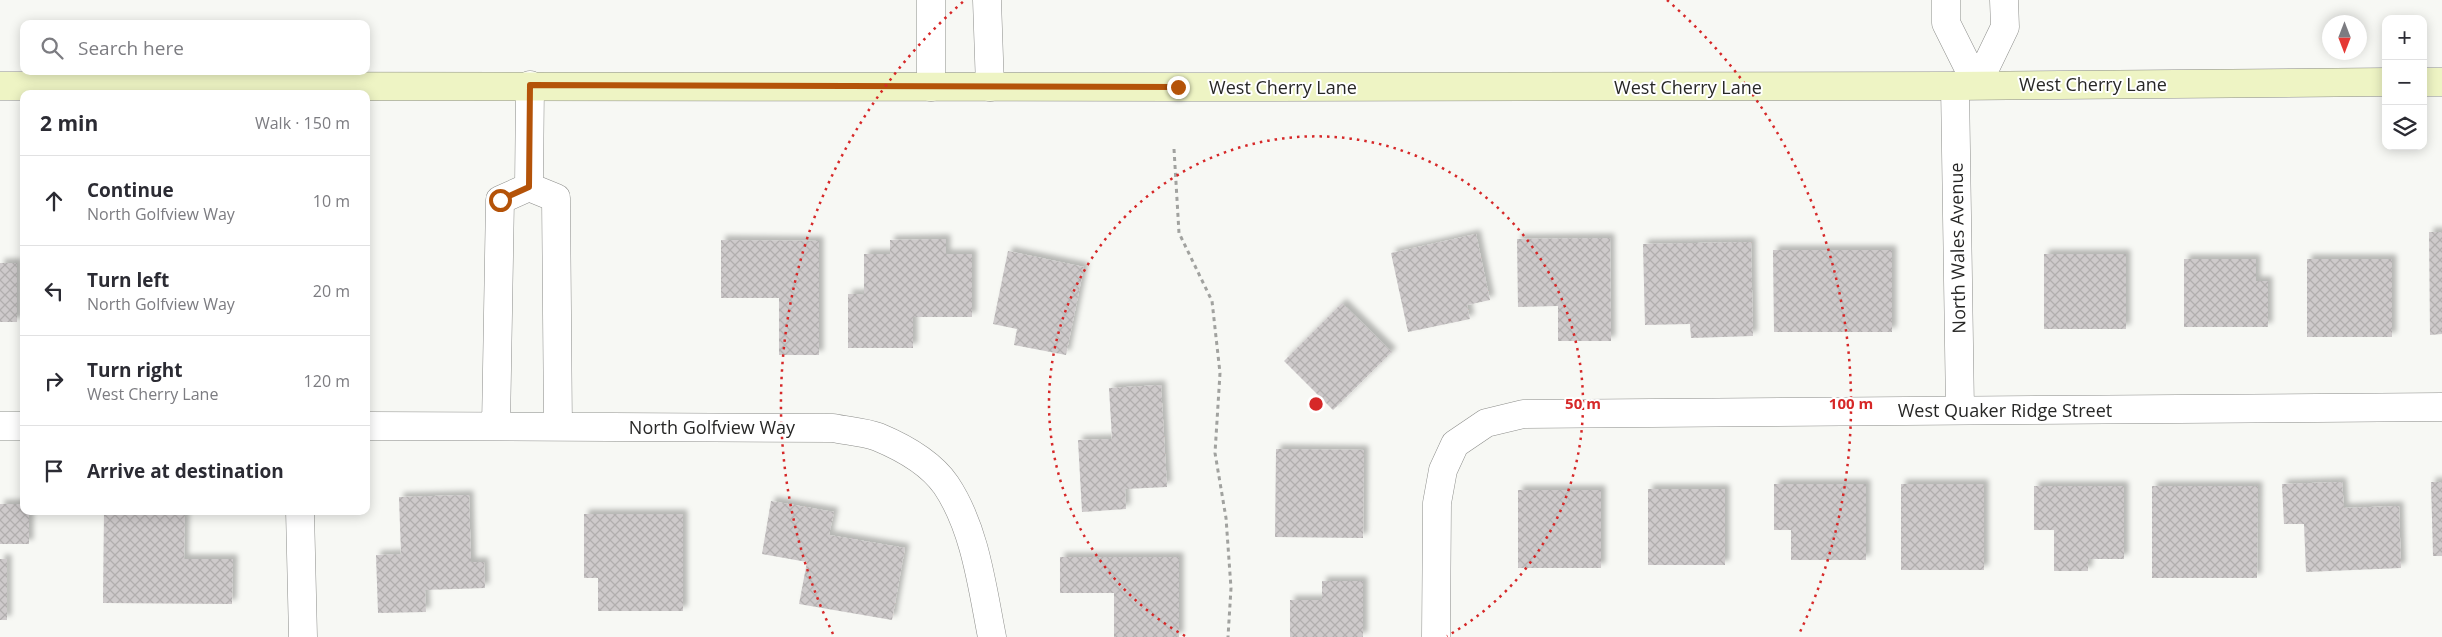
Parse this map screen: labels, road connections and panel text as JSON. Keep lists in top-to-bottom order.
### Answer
{
  "streets": {
    "main road": ["West Cherry Lane"],
    "street": ["North Wales Avenue", "West Quaker Ridge Street", "North Golfview Way"]
  },
  "crossings": [
    ["West Cherry Lane", "North Wales Avenue"],
    ["North Wales Avenue", "West Quaker Ridge Street"]
  ],
  "north": "bottom",
  "page": {
    "map_buttons": ["+", "−"],
    "search": "Search here",
    "heading": ["2 min", "Walk · 150 m"],
    "list": [
      ["Continue", "North Golfview Way", "10 m"],
      ["Turn left", "North Golfview Way", "20 m"],
      ["Turn right", "West Cherry Lane", "120 m"],
      "Arrive at destination"
    ]
  },
  "rings": ["50 m", "100 m"]
}
